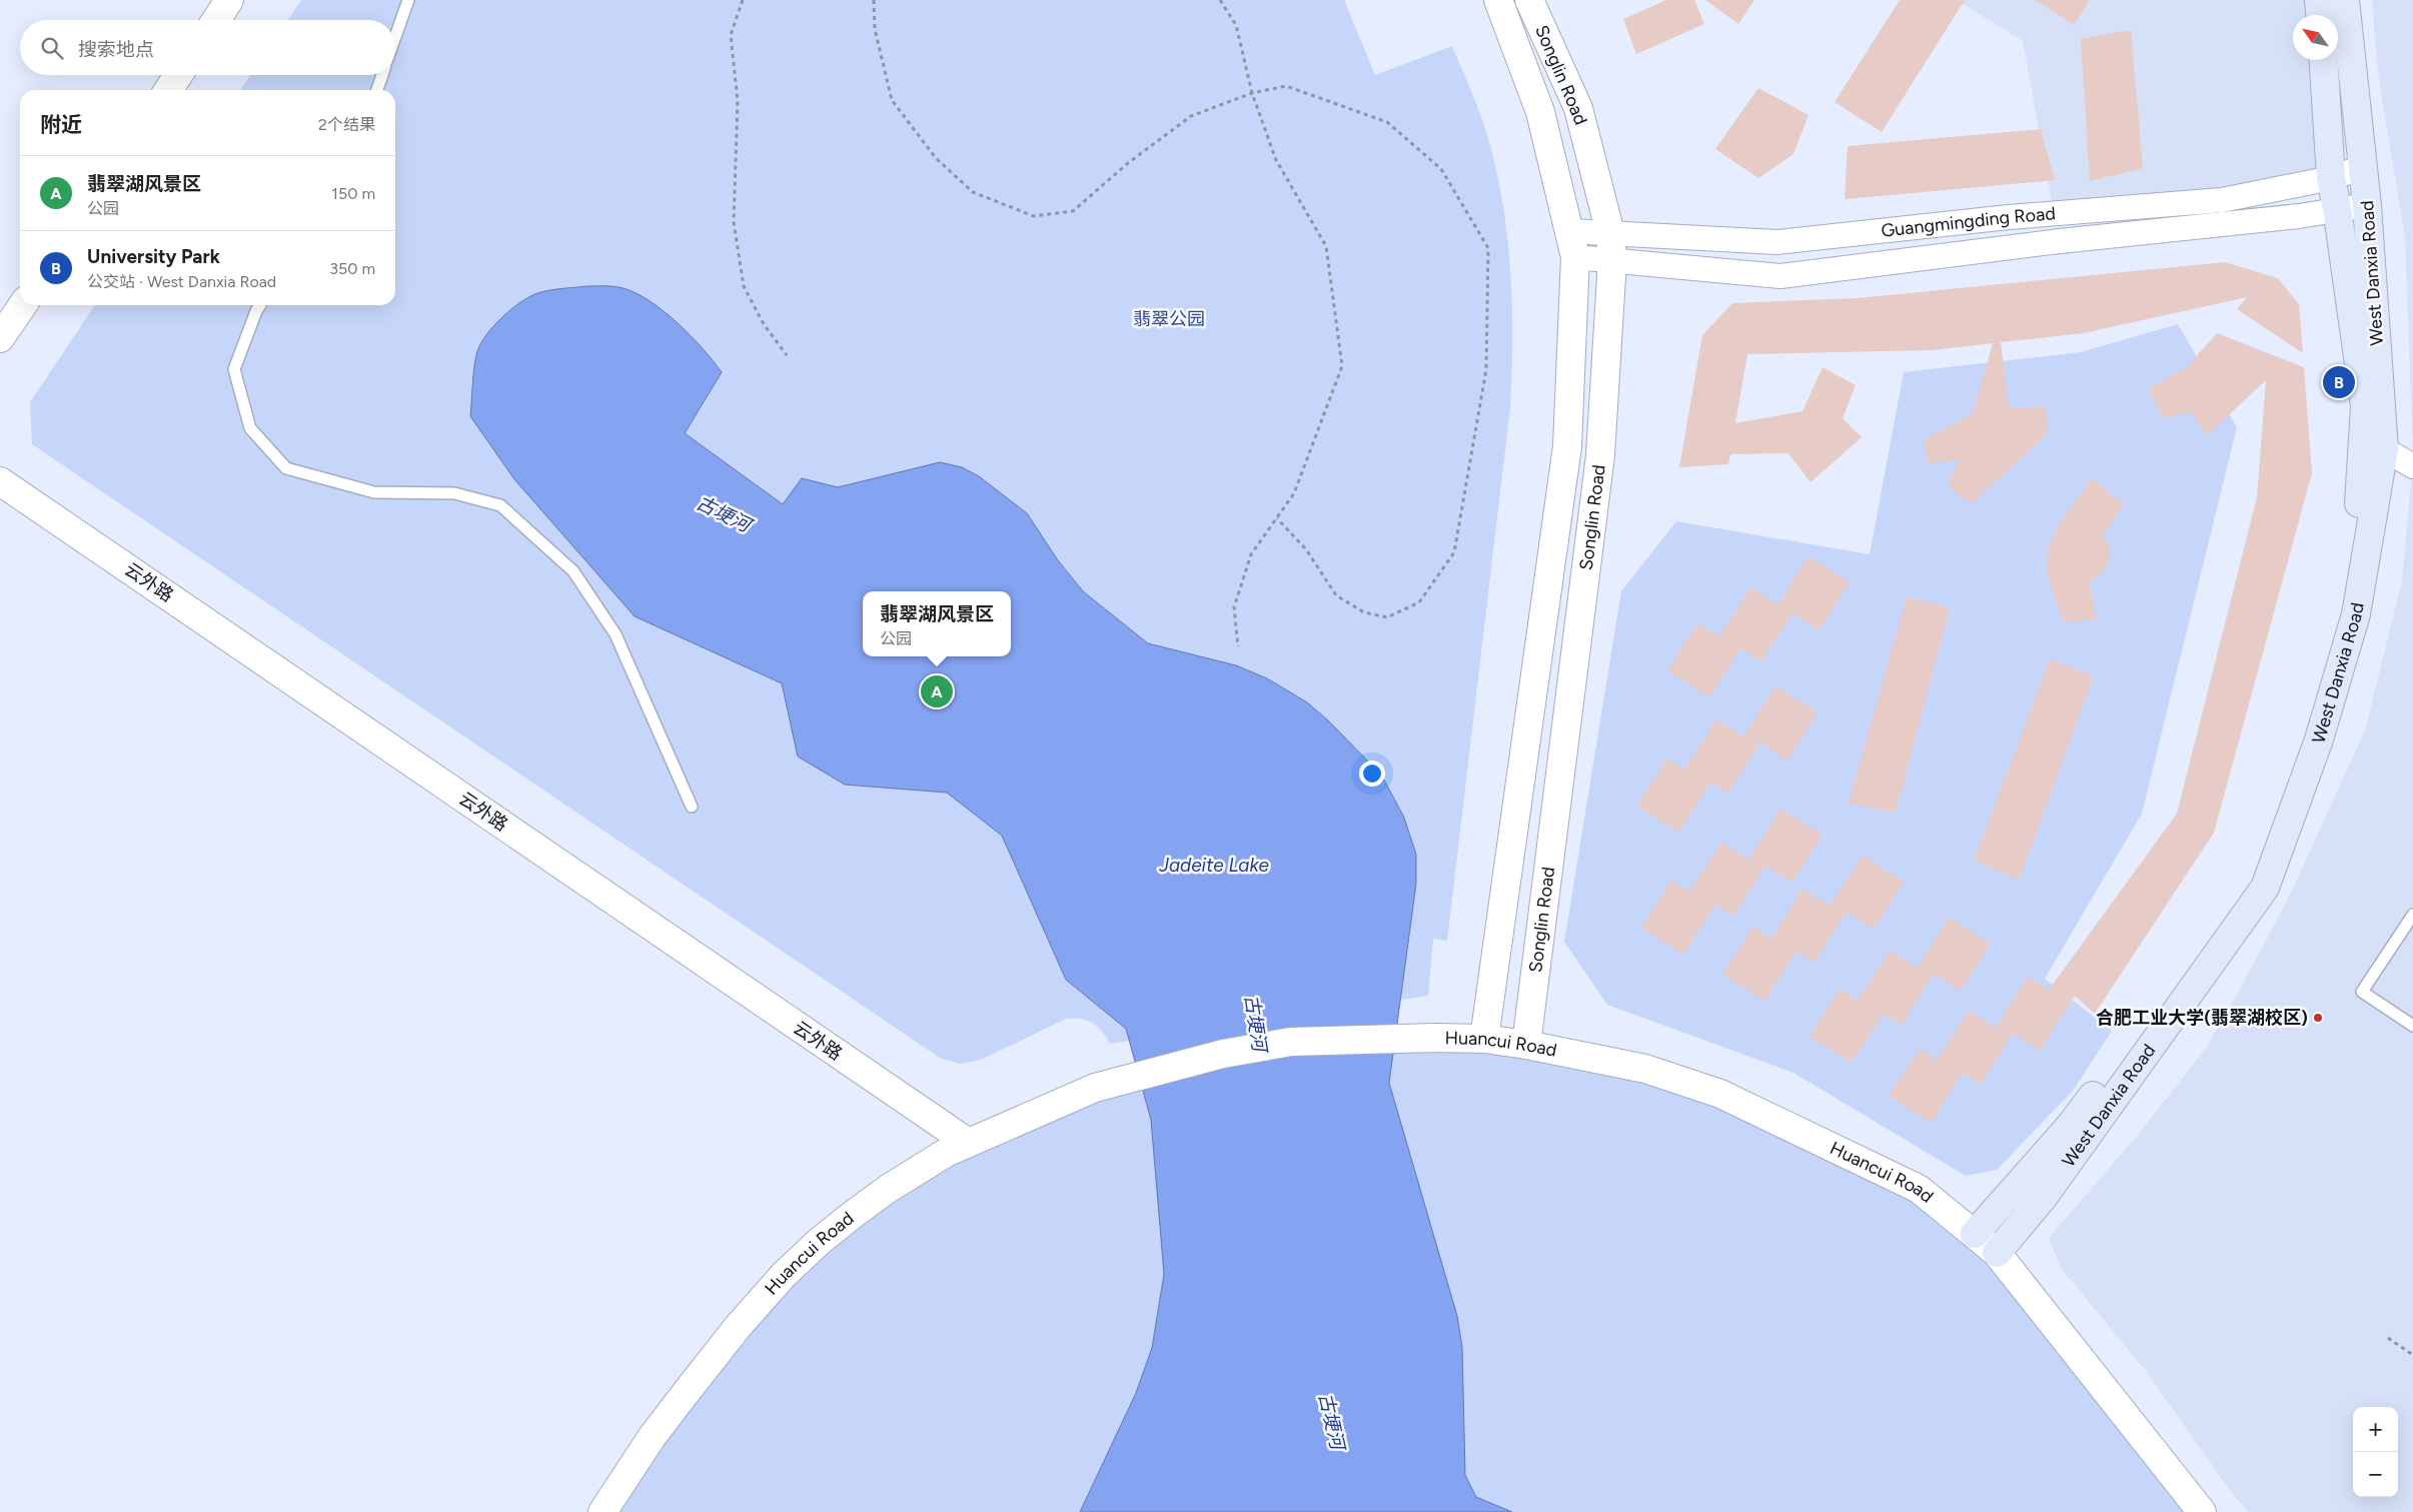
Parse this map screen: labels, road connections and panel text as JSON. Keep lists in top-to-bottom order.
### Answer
{
  "streets": {
    "main road": ["West Danxia Road"],
    "street": [
      "Songlin Road",
      "Guangmingding Road",
      "云外路",
      "Huancui Road"
    ]
  },
  "crossings": [
    ["Songlin Road", "Guangmingding Road"],
    ["Songlin Road", "Huancui Road"],
    ["Guangmingding Road", "West Danxia Road"],
    ["West Danxia Road", "Huancui Road"],
    ["云外路", "Huancui Road"]
  ],
  "water": ["古埂河", "Jadeite Lake"],
  "parks": ["翡翠公园"],
  "places": ["合肥工业大学(翡翠湖校区)"],
  "north": "top left",
  "page": {
    "search": "搜索地点",
    "heading": ["附近", "2个结果"],
    "list": [
      {
        "mark": "A",
        "name": "翡翠湖风景区",
        "note": "公园",
        "value": "150 m"
      },
      {
        "mark": "B",
        "name": "University Park",
        "note": "公交站 · West Danxia Road",
        "value": "350 m"
      }
    ],
    "pins": ["B", "A"],
    "popup": ["翡翠湖风景区", "公园"],
    "map_buttons": ["+", "−"]
  }
}
